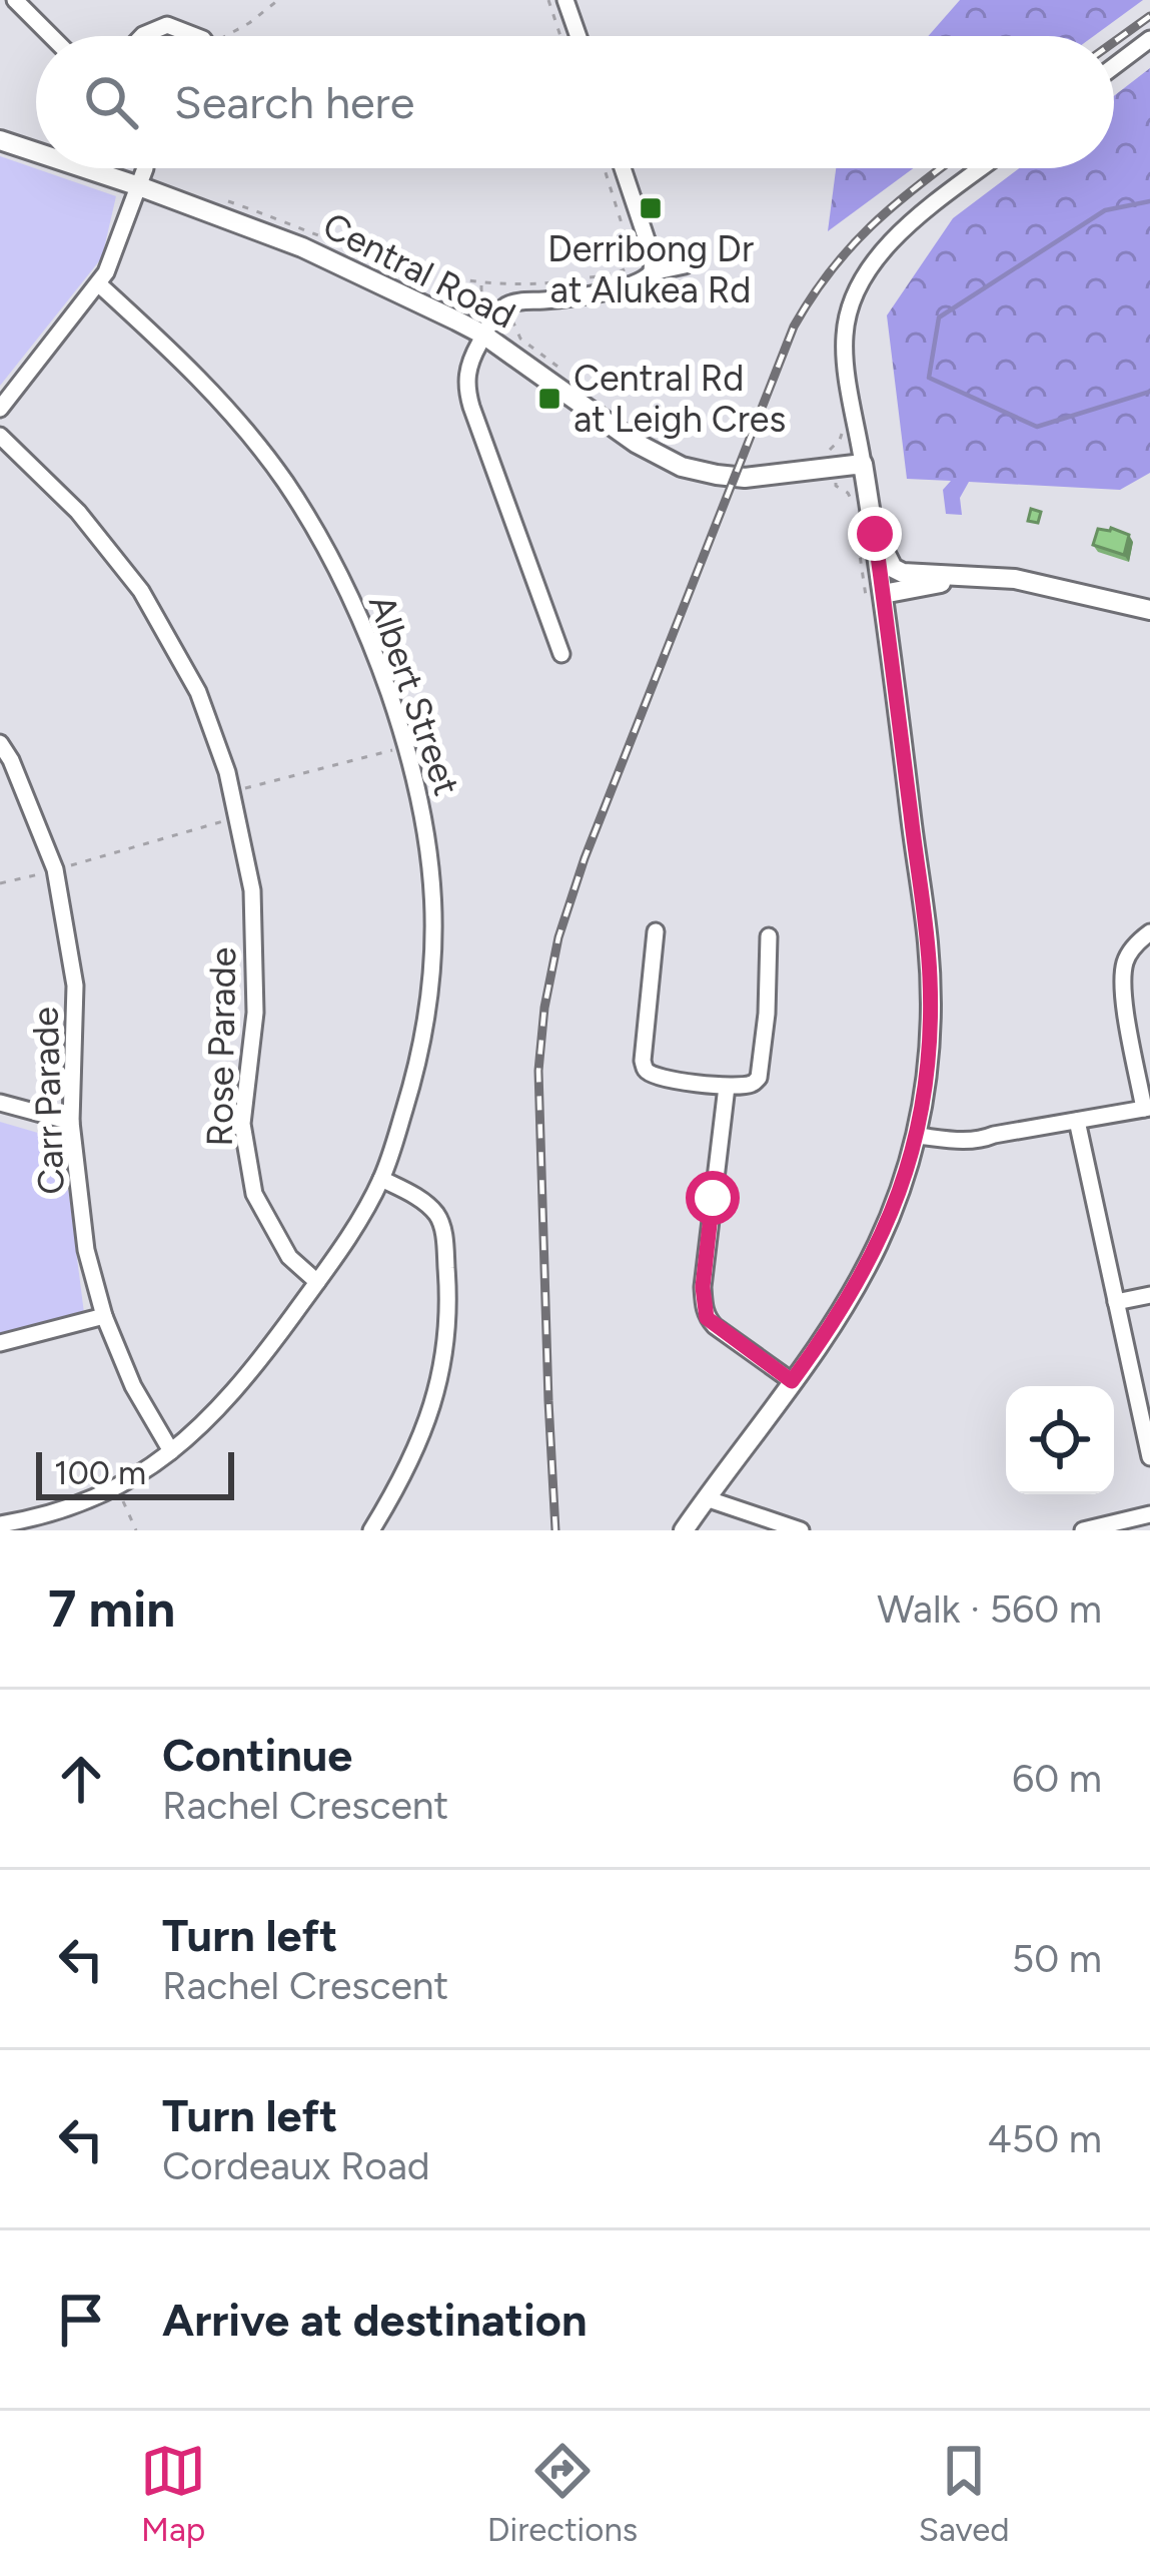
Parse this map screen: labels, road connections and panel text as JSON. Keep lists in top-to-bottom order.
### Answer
{
  "streets": {
    "main road": ["Central Road"],
    "street": ["Albert Street", "Rose Parade", "Carr Parade"]
  },
  "crossings": [
    ["Albert Street", "Rose Parade"],
    ["Albert Street", "Carr Parade"]
  ],
  "places": {
    "transit": ["Derribong Dr at Alukea Rd", "Central Rd at Leigh Cres"]
  },
  "scale_bar": "100 m",
  "page": {
    "search": "Search here",
    "scale": "100 m",
    "heading": ["7 min", "Walk · 560 m"],
    "list": [
      ["Continue", "Rachel Crescent", "60 m"],
      ["Turn left", "Rachel Crescent", "50 m"],
      ["Turn left", "Cordeaux Road", "450 m"],
      "Arrive at destination"
    ],
    "nav": ["Map", "Directions", "Saved"]
  }
}
